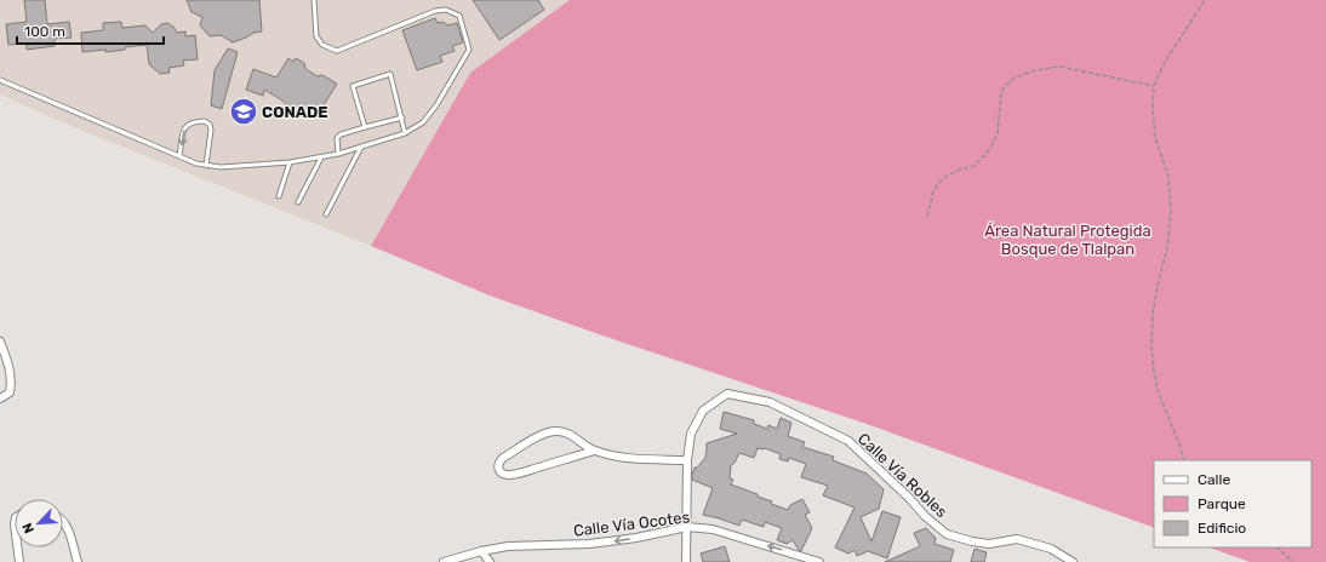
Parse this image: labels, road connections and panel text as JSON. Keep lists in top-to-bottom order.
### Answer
{
  "streets": {
    "street": ["Calle Vía Robles", "Calle Vía Ocotes"]
  },
  "crossings": [
    ["Calle Vía Robles", "Calle Vía Ocotes"]
  ],
  "one_way": ["Calle Vía Ocotes"],
  "parks": ["Área Natural Protegida Bosque de Tlalpan"],
  "places": {
    "school or university": ["CONADE"]
  },
  "legend": ["Calle", "Parque", "Edificio"],
  "scale_bar": "100 m",
  "north": "bottom left"
}
